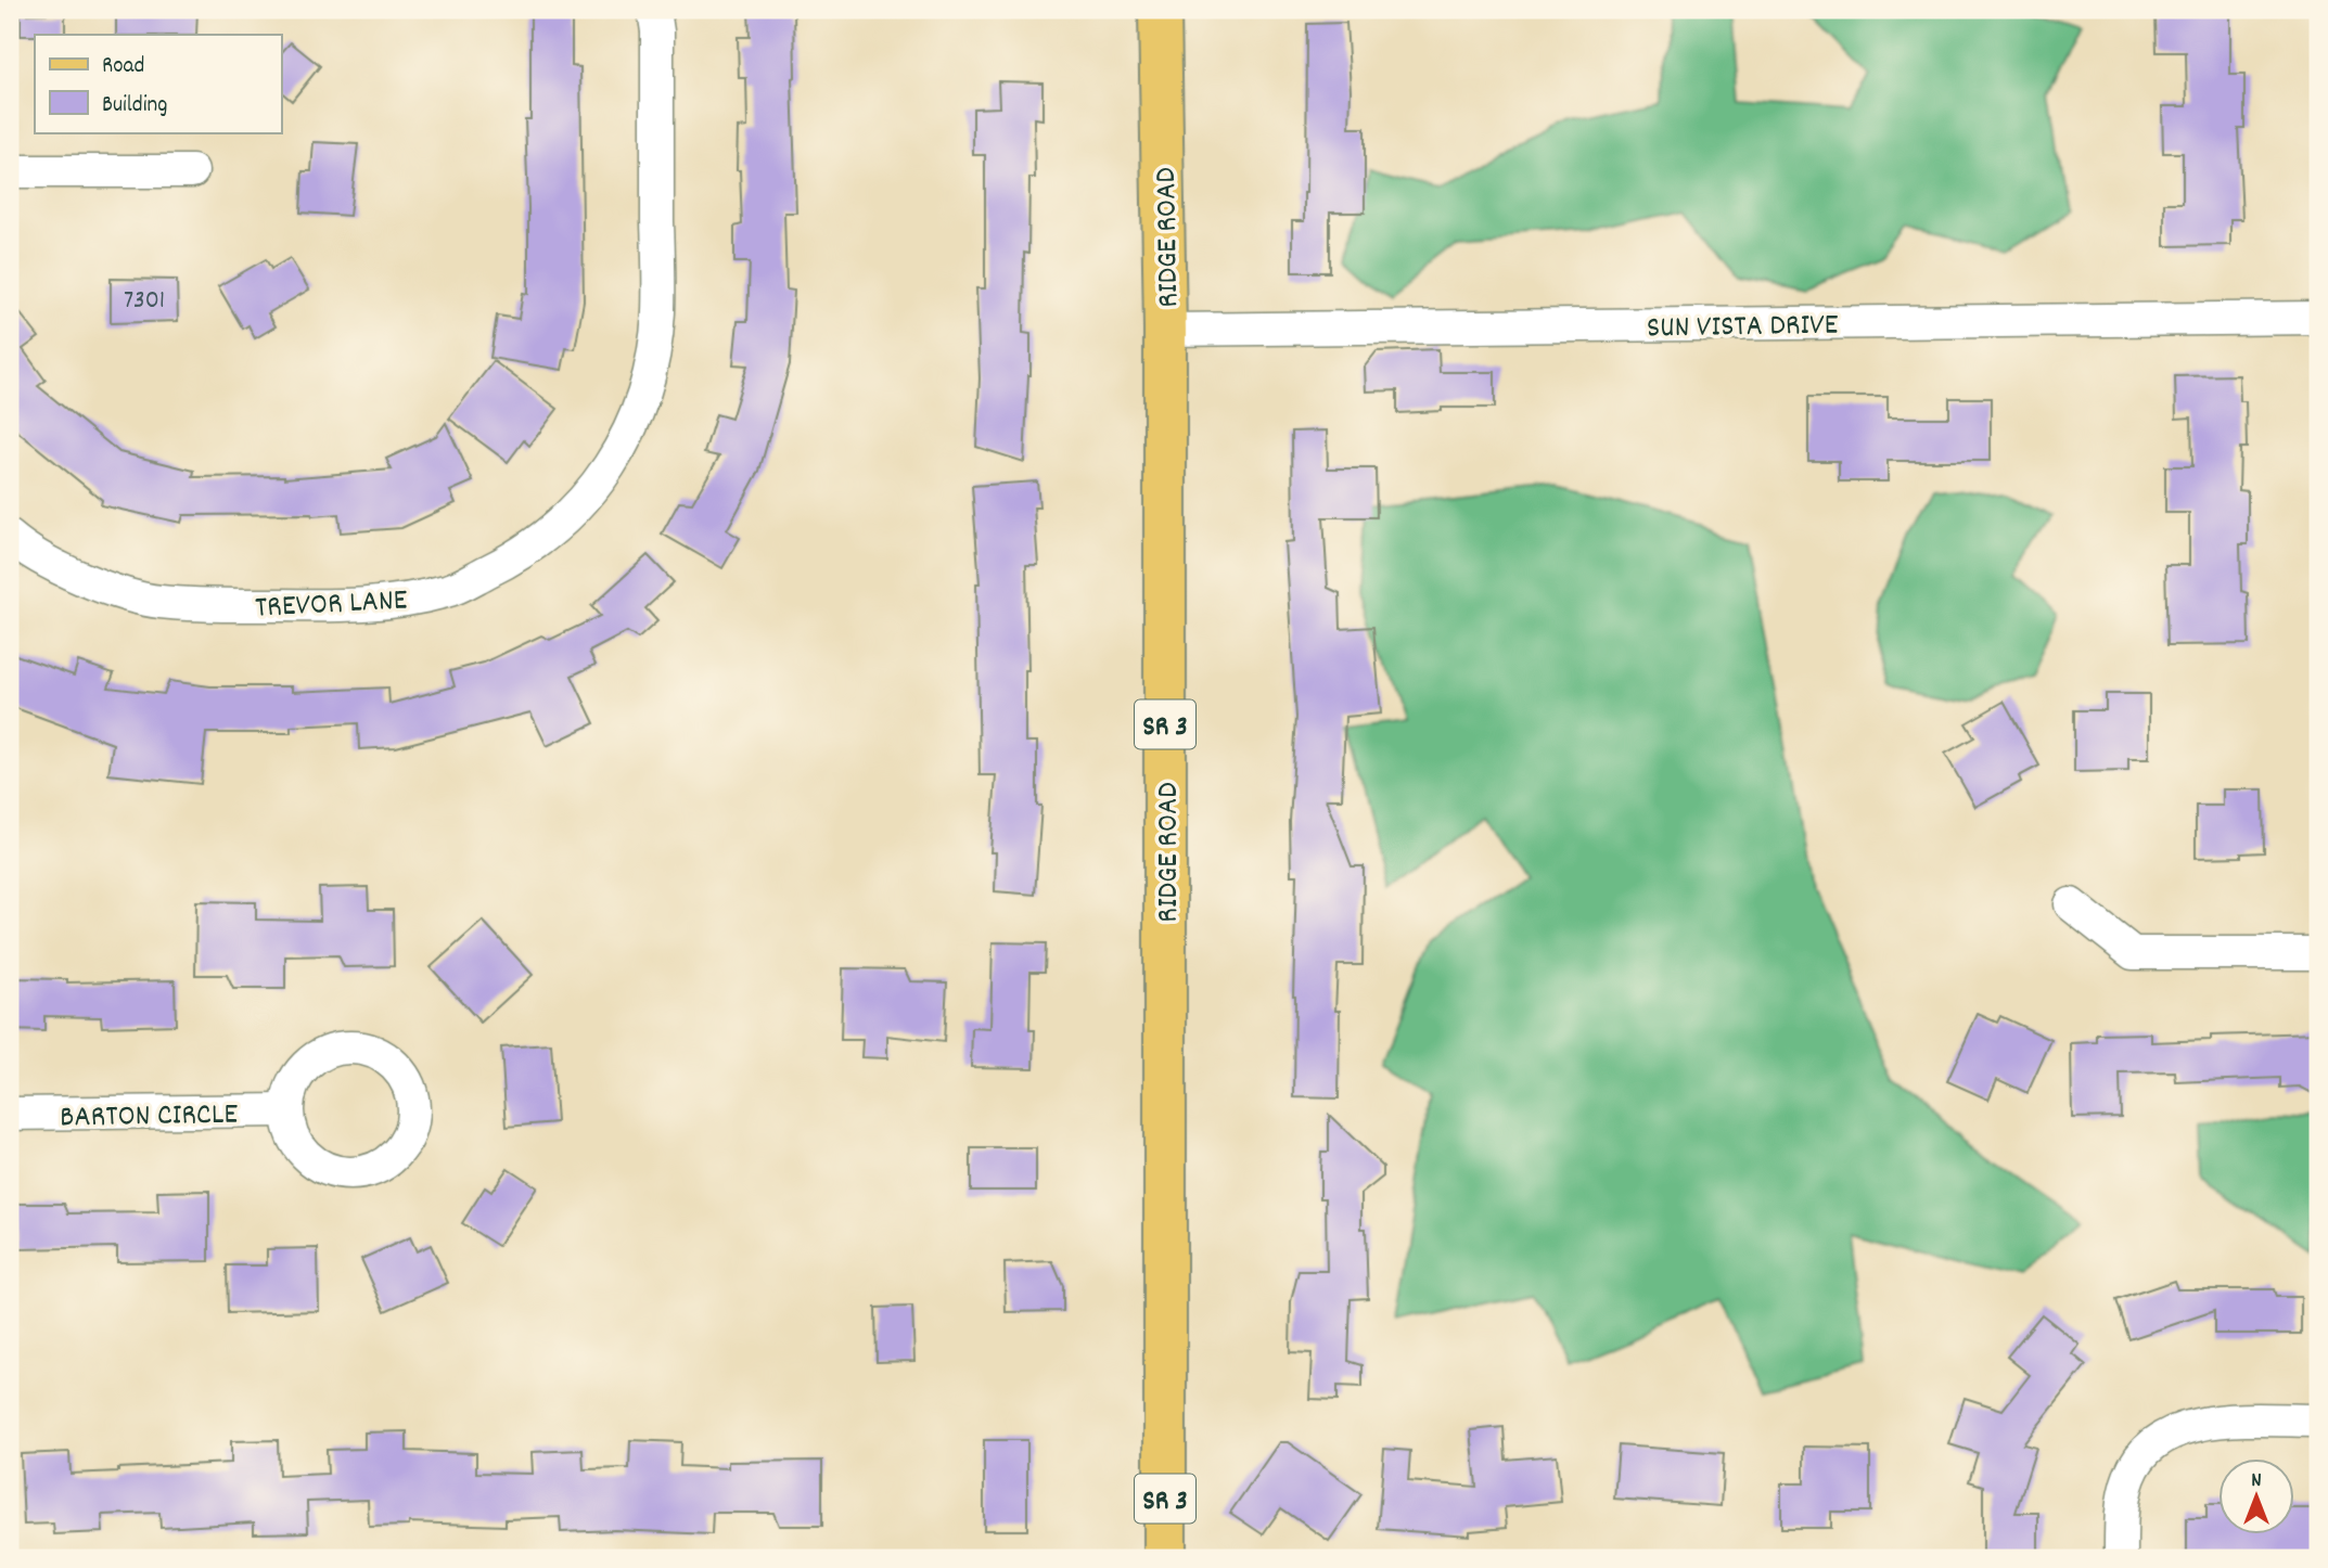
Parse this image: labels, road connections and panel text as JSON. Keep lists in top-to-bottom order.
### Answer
{
  "streets": {
    "main road": ["RIDGE ROAD", "SR 3"],
    "street": ["SUN VISTA DRIVE", "TREVOR LANE", "BARTON CIRCLE"]
  },
  "crossings": [
    ["RIDGE ROAD", "SUN VISTA DRIVE"]
  ],
  "house_numbers": ["7301"],
  "legend": ["Road", "Building"],
  "north": "top"
}
